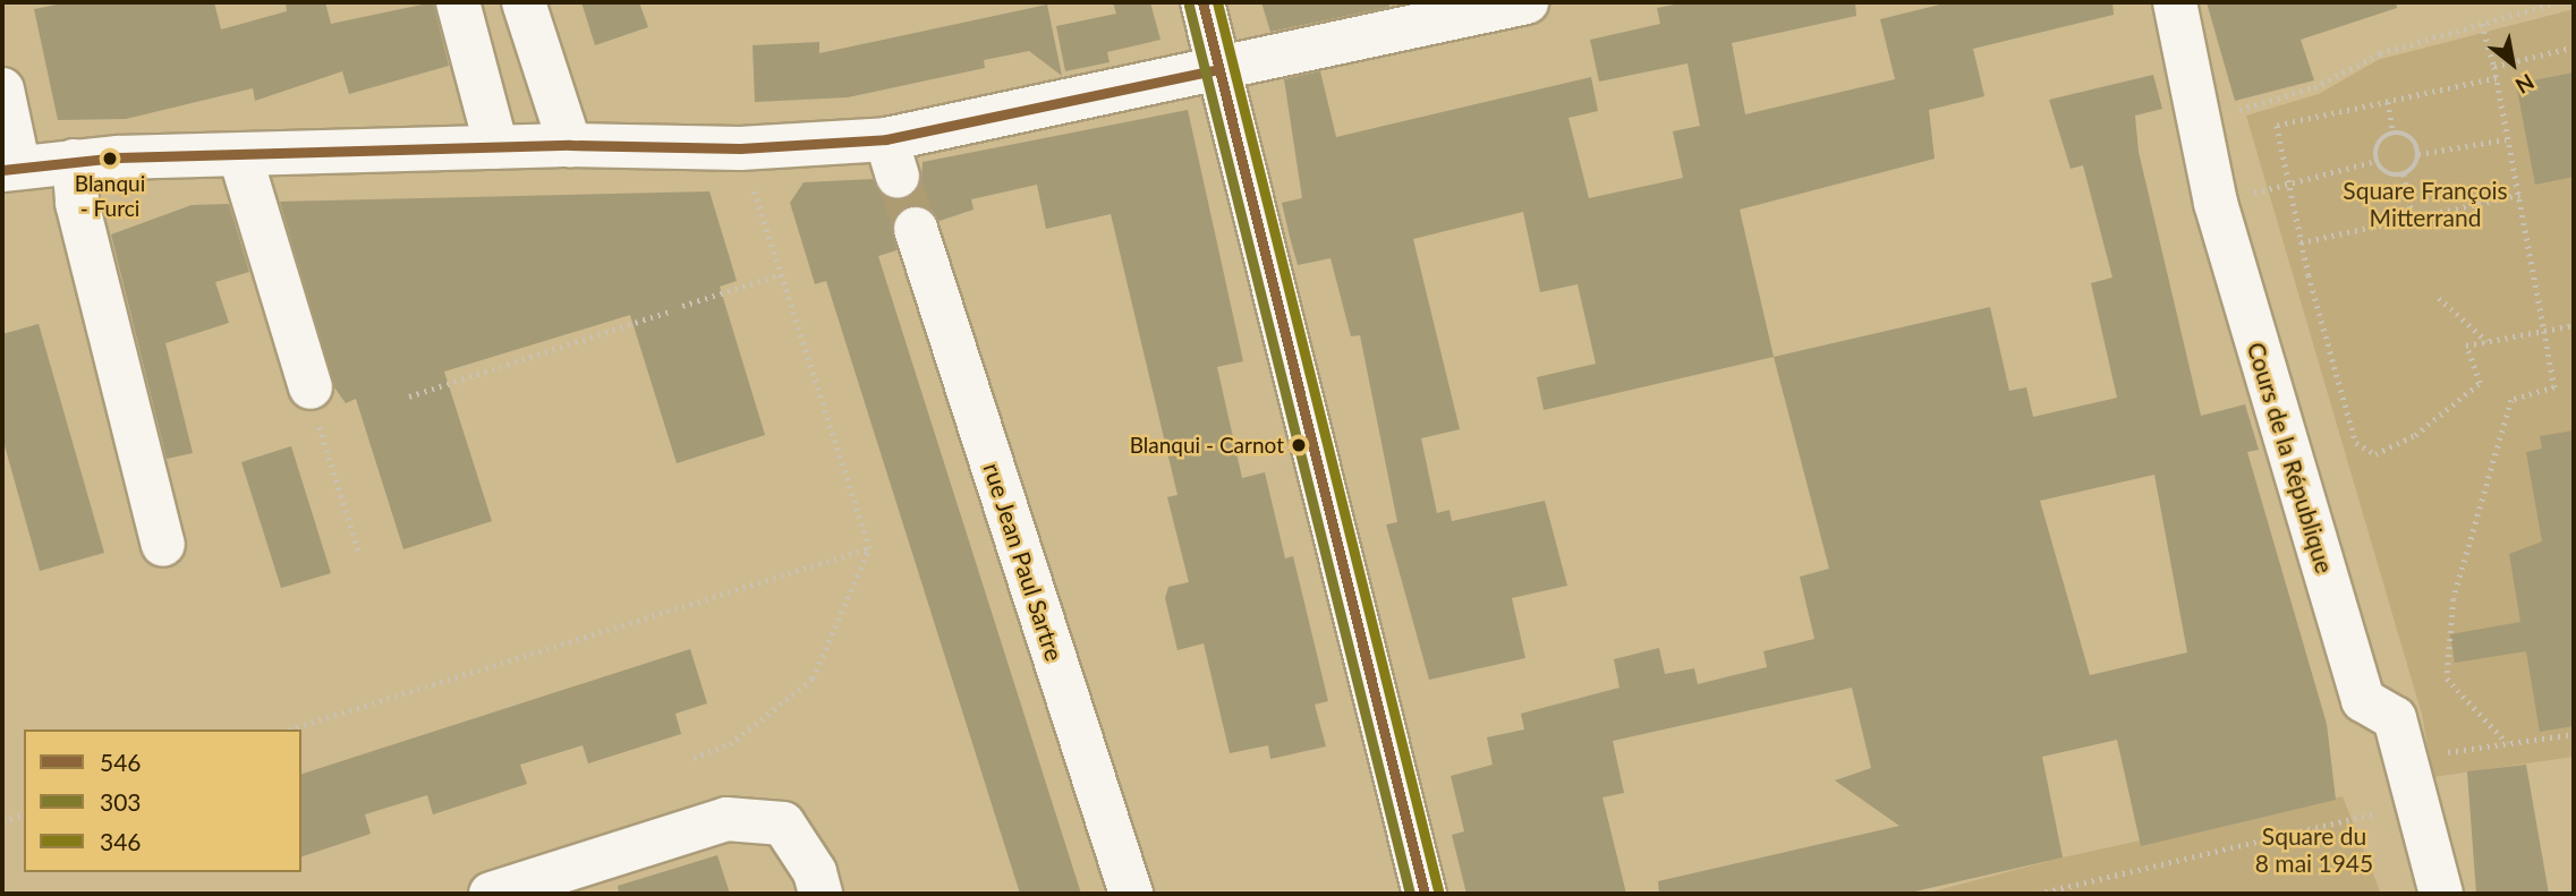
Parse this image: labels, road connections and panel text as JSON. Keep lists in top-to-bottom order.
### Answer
{
  "streets": {
    "street": ["Cours de la République", "rue Jean Paul Sartre"]
  },
  "parks": ["Square François Mitterrand", "Square du 8 mai 1945"],
  "places": ["Blanqui - Furci", "Blanqui - Carnot"],
  "lines": ["transit line 546", "transit line 346", "transit line 303"],
  "legend": ["546", "303", "346"],
  "north": "bottom right"
}
